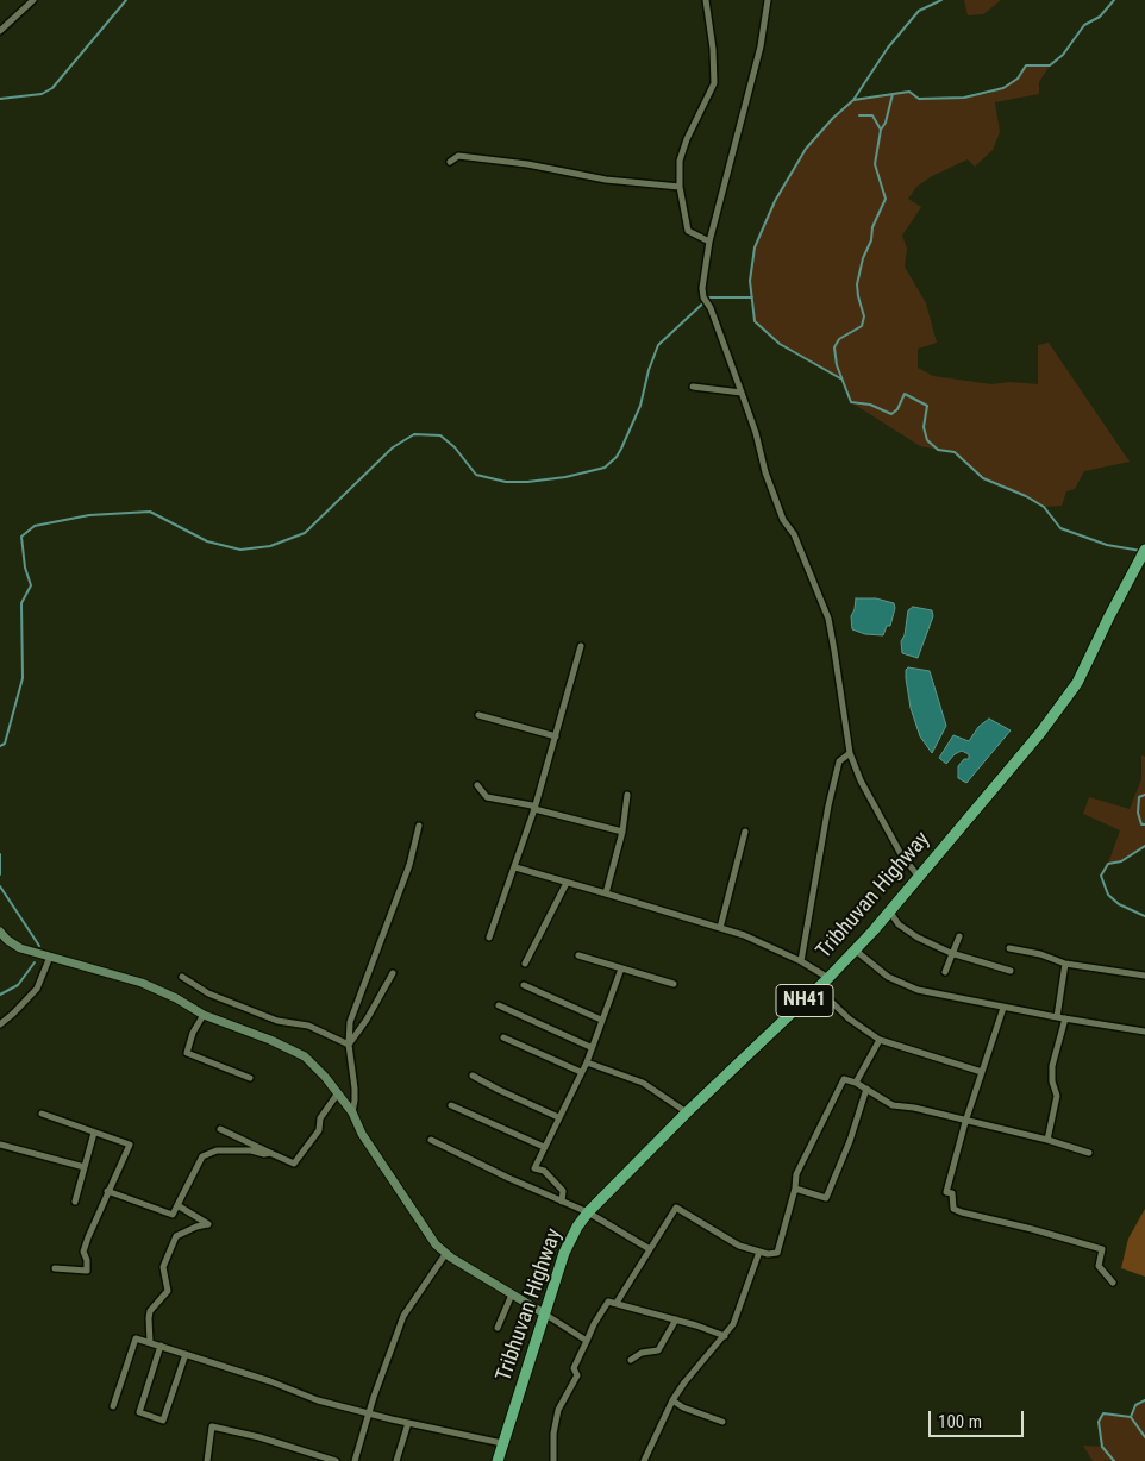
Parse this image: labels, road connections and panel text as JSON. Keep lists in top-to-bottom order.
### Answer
{
  "streets": {
    "highway": ["Tribhuvan Highway", "NH41"]
  },
  "scale_bar": "100 m"
}
